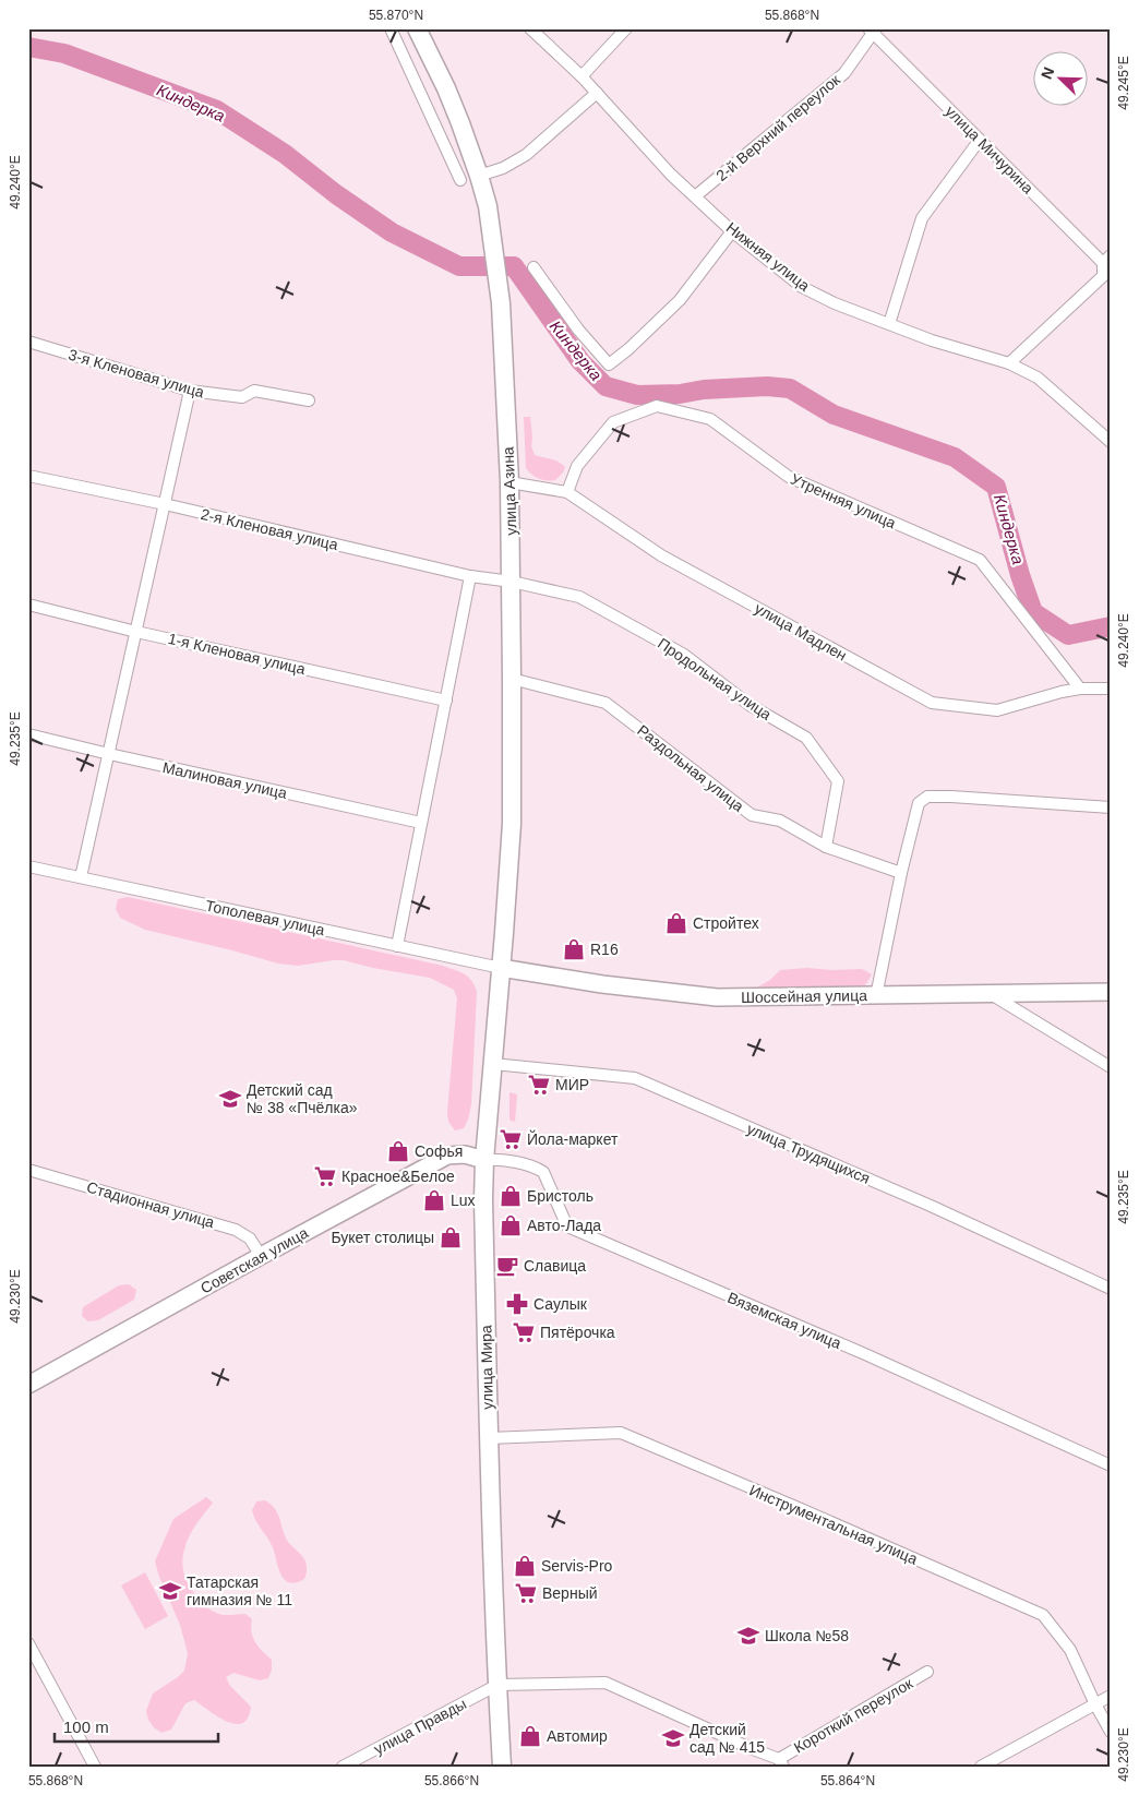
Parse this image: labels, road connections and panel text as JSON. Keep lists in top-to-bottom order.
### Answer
{
  "streets": {
    "main road": ["улица Азина", "улица Мира"],
    "street": [
      "2-й Верхний переулок",
      "улица Мичурина",
      "Нижняя улица",
      "3-я Кленовая улица",
      "Утренняя улица",
      "2-я Кленовая улица",
      "улица Мадлен",
      "1-я Кленовая улица",
      "Продольная улица",
      "Раздольная улица",
      "Малиновая улица",
      "Тополевая улица",
      "Шоссейная улица",
      "улица Трудящихся",
      "Стадионная улица",
      "Советская улица",
      "Вяземская улица",
      "Инструментальная улица",
      "Короткий переулок",
      "улица Правды"
    ]
  },
  "crossings": [
    ["2-й Верхний переулок", "улица Мичурина"],
    ["2-й Верхний переулок", "Нижняя улица"],
    ["улица Азина", "2-я Кленовая улица"],
    ["улица Азина", "улица Мадлен"],
    ["улица Азина", "Продольная улица"],
    ["улица Азина", "Раздольная улица"],
    ["улица Азина", "Тополевая улица"],
    ["улица Азина", "Шоссейная улица"],
    ["улица Азина", "улица Мира"],
    ["Утренняя улица", "улица Мадлен"],
    ["2-я Кленовая улица", "Продольная улица"],
    ["Продольная улица", "Раздольная улица"],
    ["Тополевая улица", "Шоссейная улица"],
    ["Тополевая улица", "улица Мира"],
    ["Шоссейная улица", "улица Мира"],
    ["улица Трудящихся", "улица Мира"],
    ["Стадионная улица", "Советская улица"],
    ["Советская улица", "Вяземская улица"],
    ["Советская улица", "улица Мира"],
    ["Вяземская улица", "улица Мира"],
    ["улица Мира", "Инструментальная улица"],
    ["улица Мира", "улица Правды"]
  ],
  "water": ["Киндерка"],
  "places": {
    "shop": [
      "Стройтех",
      "R16",
      "Софья",
      "Бристоль",
      "Lux",
      "Авто-Лада",
      "Букет столицы",
      "Servis-Pro",
      "Автомир"
    ],
    "supermarket": [
      "МИР",
      "Йола-маркет",
      "Красное&Белое",
      "Пятёрочка",
      "Верный"
    ],
    "school or university": [
      "Детский сад № 38 «Пчёлка»",
      "Татарская гимназия № 11",
      "Школа №58",
      "Детский сад № 415"
    ],
    "cafe": ["Славица"],
    "pharmacy": ["Саулык"]
  },
  "scale_bar": "100 m",
  "north": "top left",
  "coordinates": [
    "55.870°N",
    "55.868°N",
    "49.245°E",
    "49.240°E",
    "49.235°E",
    "49.230°E",
    "55.866°N",
    "55.864°N"
  ]
}
